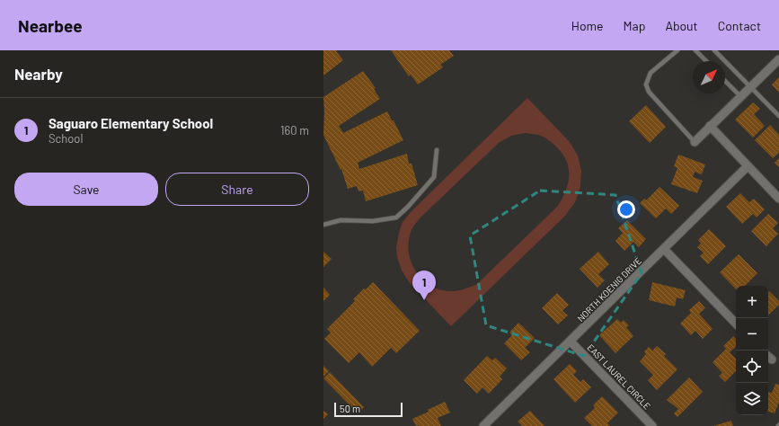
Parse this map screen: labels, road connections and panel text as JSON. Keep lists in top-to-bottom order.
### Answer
{
  "streets": {
    "street": ["NORTH KOENIG DRIVE", "EAST LAUREL CIRCLE"]
  },
  "crossings": [
    ["NORTH KOENIG DRIVE", "EAST LAUREL CIRCLE"]
  ],
  "scale_bar": "50 m",
  "north": "top right",
  "page": {
    "header": "Nearbee",
    "nav": [
      "Home",
      "Map",
      "About",
      "Contact"
    ],
    "heading": "Nearby",
    "list": [
      {
        "mark": "1",
        "name": "Saguaro Elementary School",
        "note": "School",
        "value": "160 m"
      }
    ],
    "buttons": ["Save", "Share"],
    "pins": "1",
    "map_buttons": ["+", "−"],
    "scale": "50 m"
  }
}
